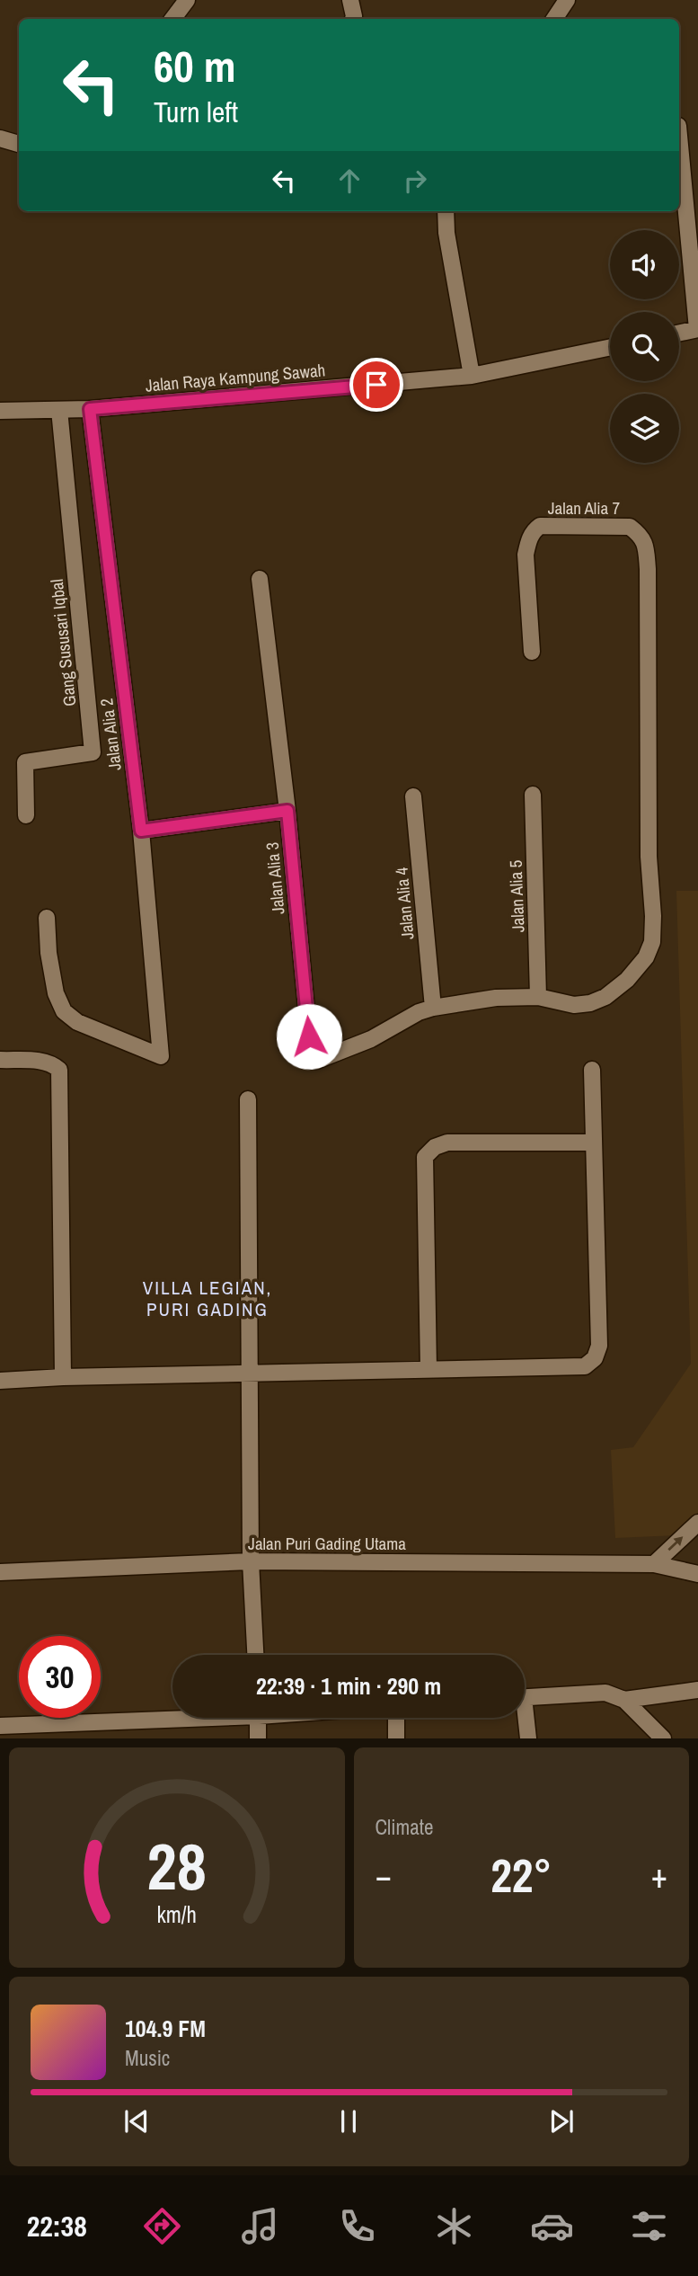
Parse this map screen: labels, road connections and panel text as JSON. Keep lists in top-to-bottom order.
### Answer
{
  "streets": {
    "street": [
      "Jalan Raya Kampung Sawah",
      "Jalan Alia 7",
      "Gang Sususari Iqbal",
      "Jalan Alia 2",
      "Jalan Alia 3",
      "Jalan Alia 5",
      "Jalan Alia 4",
      "Jalan Puri Gading Utama"
    ]
  },
  "crossings": [
    ["Jalan Raya Kampung Sawah", "Gang Sususari Iqbal"],
    ["Jalan Raya Kampung Sawah", "Jalan Alia 2"],
    ["Jalan Alia 7", "Jalan Alia 5"],
    ["Jalan Alia 3", "Jalan Alia 4"]
  ],
  "districts": ["VILLA LEGIAN, PURI GADING"],
  "page": {
    "turn": ["60 m", "Turn left"],
    "limit": "30",
    "trip": "22:39 · 1 min · 290 m",
    "tile": "Climate",
    "heat": ["−", "22°", "+"],
    "song": ["104.9 FM", "Music"],
    "tabs": "22:38",
    "gauge": ["28", "km/h"]
  }
}
